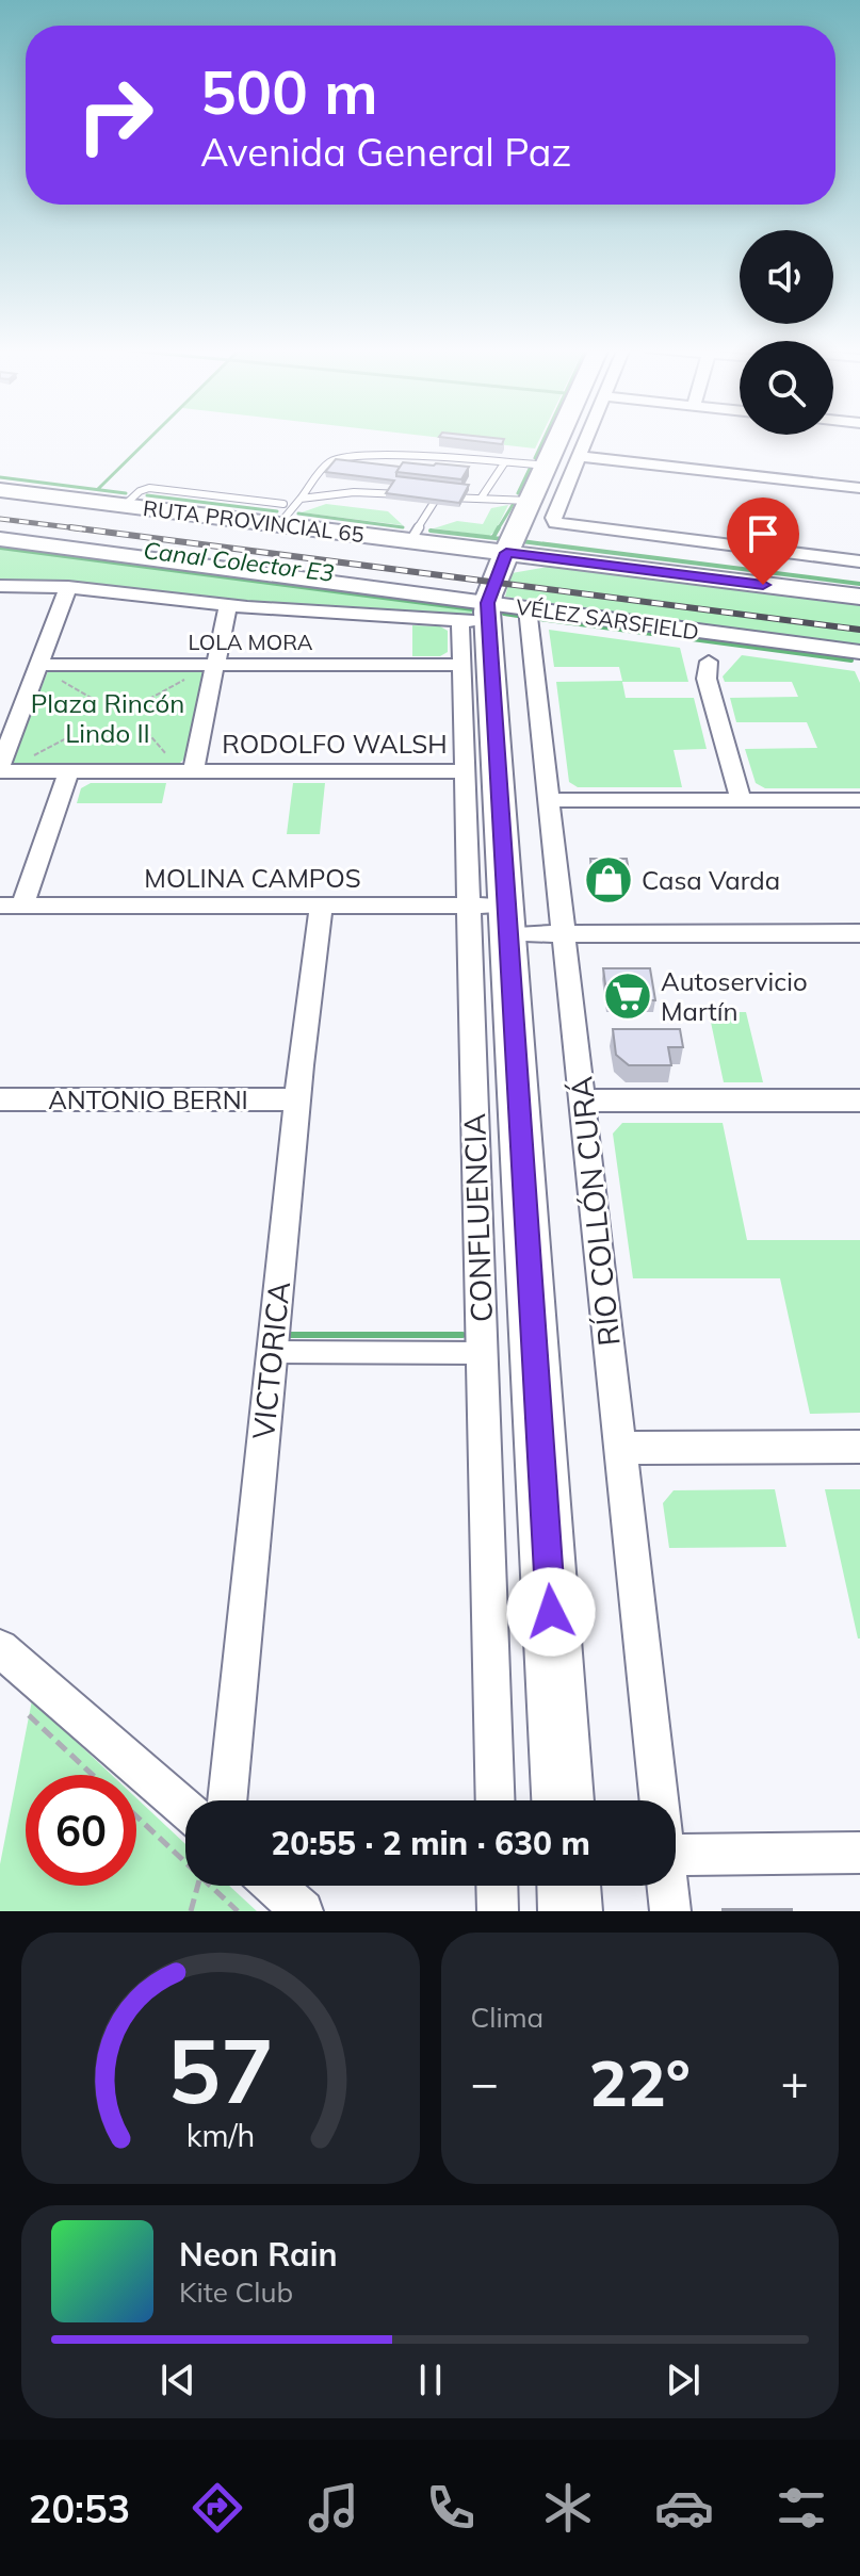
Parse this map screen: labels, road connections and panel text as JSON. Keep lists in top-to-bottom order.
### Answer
{
  "streets": {
    "main road": ["RUTA PROVINCIAL 65"],
    "street": [
      "VÉLEZ SARSFIELD",
      "LOLA MORA",
      "RODOLFO WALSH",
      "MOLINA CAMPOS",
      "ANTONIO BERNI",
      "RÍO COLLÓN CURÁ",
      "CONFLUENCIA",
      "VICTORICA"
    ]
  },
  "crossings": [
    ["VÉLEZ SARSFIELD", "RÍO COLLÓN CURÁ"],
    ["VÉLEZ SARSFIELD", "CONFLUENCIA"],
    ["LOLA MORA", "CONFLUENCIA"],
    ["RODOLFO WALSH", "CONFLUENCIA"],
    ["MOLINA CAMPOS", "RÍO COLLÓN CURÁ"],
    ["MOLINA CAMPOS", "CONFLUENCIA"],
    ["MOLINA CAMPOS", "VICTORICA"],
    ["ANTONIO BERNI", "VICTORICA"],
    ["RÍO COLLÓN CURÁ", "CONFLUENCIA"]
  ],
  "water": ["Canal Colector E3"],
  "parks": ["Plaza Rincón Lindo II"],
  "places": {
    "shop": ["Casa Varda"],
    "supermarket": ["Autoservicio Martín"]
  },
  "page": {
    "turn": ["500 m", "Avenida General Paz"],
    "limit": "60",
    "trip": "20:55 · 2 min · 630 m",
    "tile": "Clima",
    "heat": ["−", "22°", "+"],
    "song": ["Neon Rain", "Kite Club"],
    "tabs": "20:53",
    "gauge": ["57", "km/h"]
  }
}
